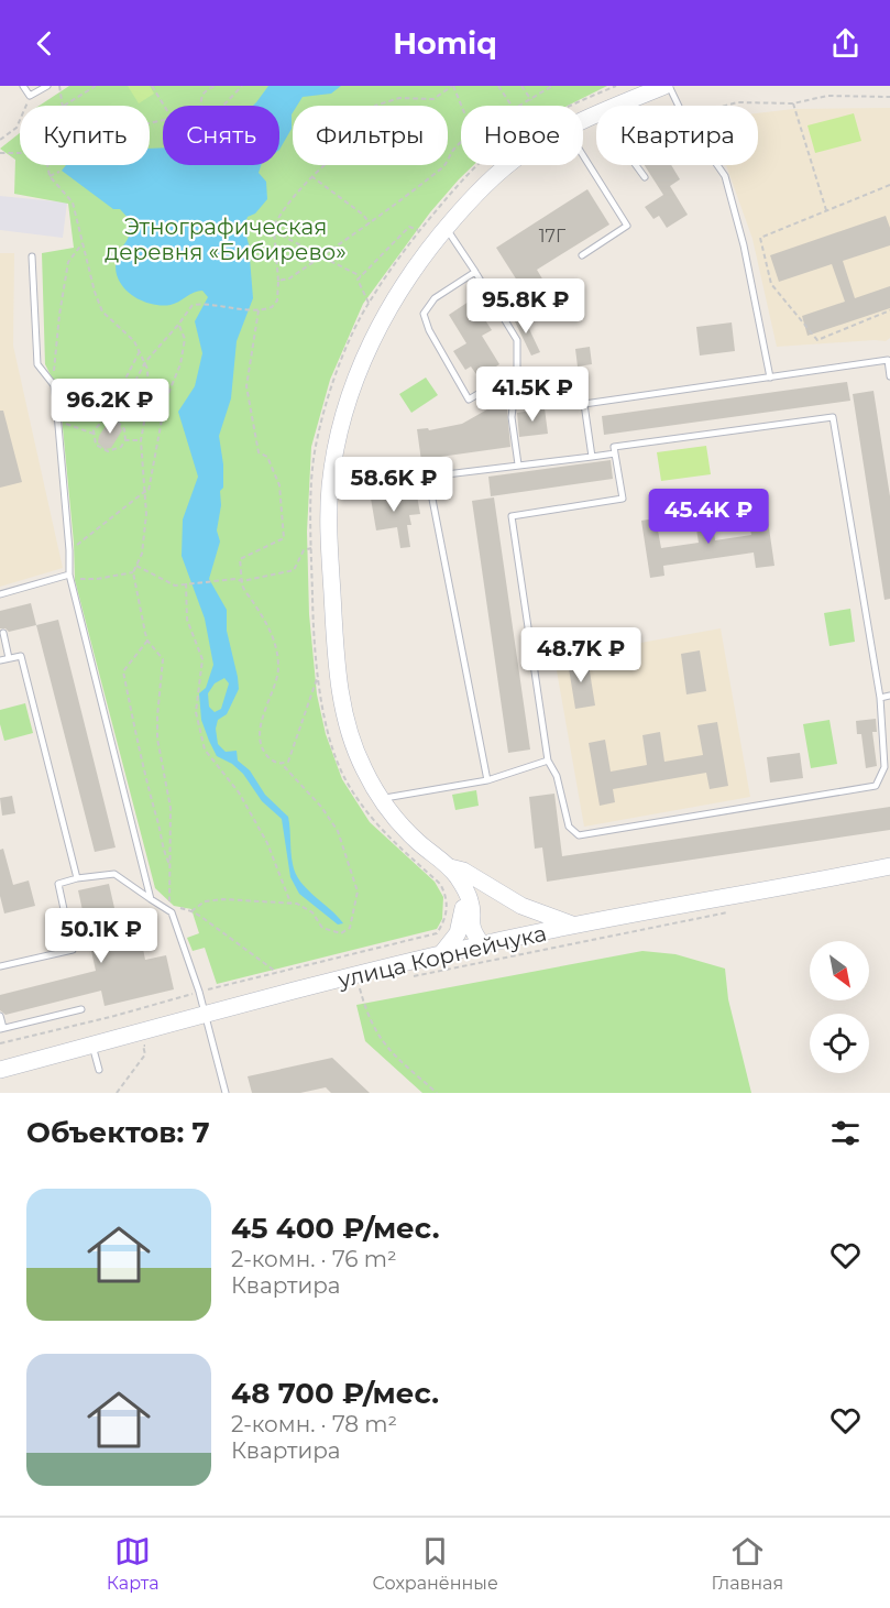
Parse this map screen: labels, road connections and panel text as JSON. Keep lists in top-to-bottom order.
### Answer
{
  "streets": {
    "street": ["улица Корнейчука"]
  },
  "parks": ["Этнографическая деревня «Бибирево»"],
  "house_numbers": ["17Г"],
  "north": "bottom right",
  "page": {
    "header": "Homiq",
    "chip": [
      "Купить",
      "Снять",
      "Фильтры",
      "Новое",
      "Квартира"
    ],
    "price": [
      "95.8K ₽",
      "41.5K ₽",
      "96.2K ₽",
      "58.6K ₽",
      "45.4K ₽",
      "48.7K ₽",
      "50.1K ₽"
    ],
    "heading": "Объектов: 7",
    "list": [
      {
        "name": "45 400 ₽/мес.",
        "note": "2-комн. · 76 m² · Квартира"
      },
      {
        "name": "48 700 ₽/мес.",
        "note": "2-комн. · 78 m² · Квартира"
      }
    ],
    "tabs": ["Карта", "Сохранённые", "Главная"]
  }
}
